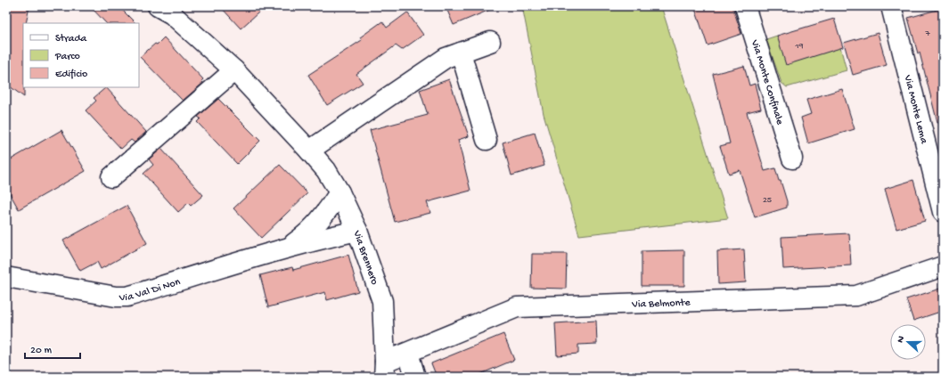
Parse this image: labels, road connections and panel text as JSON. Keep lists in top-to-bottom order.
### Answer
{
  "streets": {
    "street": [
      "Via Monte Confinale",
      "Via Monte Lema",
      "Via Brennero",
      "Via Val Di Non",
      "Via Belmonte"
    ]
  },
  "crossings": [
    ["Via Brennero", "Via Val Di Non"],
    ["Via Brennero", "Via Belmonte"]
  ],
  "house_numbers": ["7", "19", "25"],
  "legend": ["Strada", "Parco", "Edificio"],
  "scale_bar": "20 m",
  "north": "left"
}
